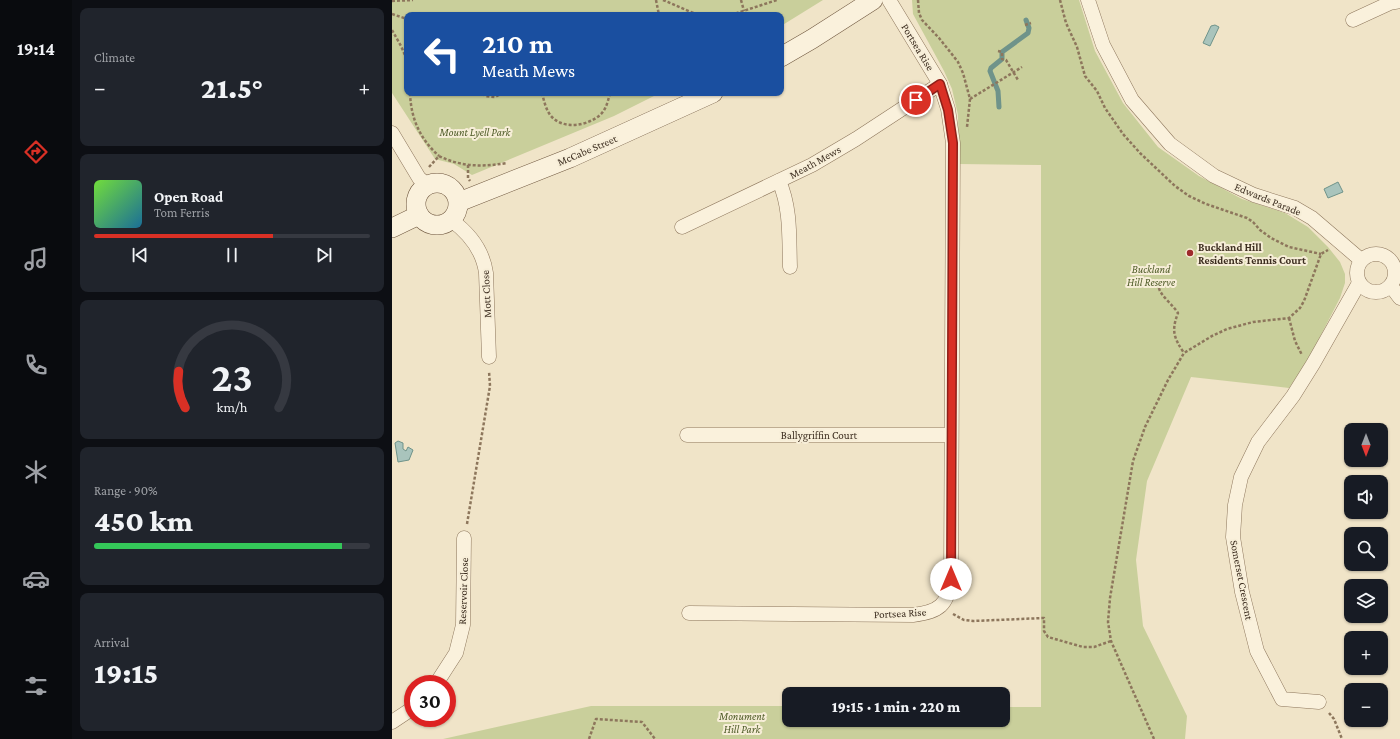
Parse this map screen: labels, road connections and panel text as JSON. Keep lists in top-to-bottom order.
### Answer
{
  "streets": {
    "street": [
      "Portsea Rise",
      "McCabe Street",
      "Meath Mews",
      "Edwards Parade",
      "Mott Close",
      "Ballygriffin Court",
      "Somerset Crescent",
      "Reservoir Close"
    ]
  },
  "crossings": [
    ["Portsea Rise", "Meath Mews"],
    ["Portsea Rise", "Ballygriffin Court"],
    ["McCabe Street", "Mott Close"],
    ["Edwards Parade", "Somerset Crescent"]
  ],
  "parks": ["Mount Lyell Park", "Buckland Hill Reserve", "Monument Hill Park"],
  "places": ["Buckland Hill Residents Tennis Court"],
  "north": "bottom",
  "page": {
    "tabs": "19:14",
    "tile": [
      "Climate",
      ["Range · 90%", "450 km"],
      ["Arrival", "19:15"]
    ],
    "turn": ["210 m", "Meath Mews"],
    "heat": ["−", "21.5°", "+"],
    "song": ["Open Road", "Tom Ferris"],
    "map_buttons": ["+", "−"],
    "limit": "30",
    "trip": "19:15 · 1 min · 220 m",
    "gauge": ["23", "km/h"]
  }
}
